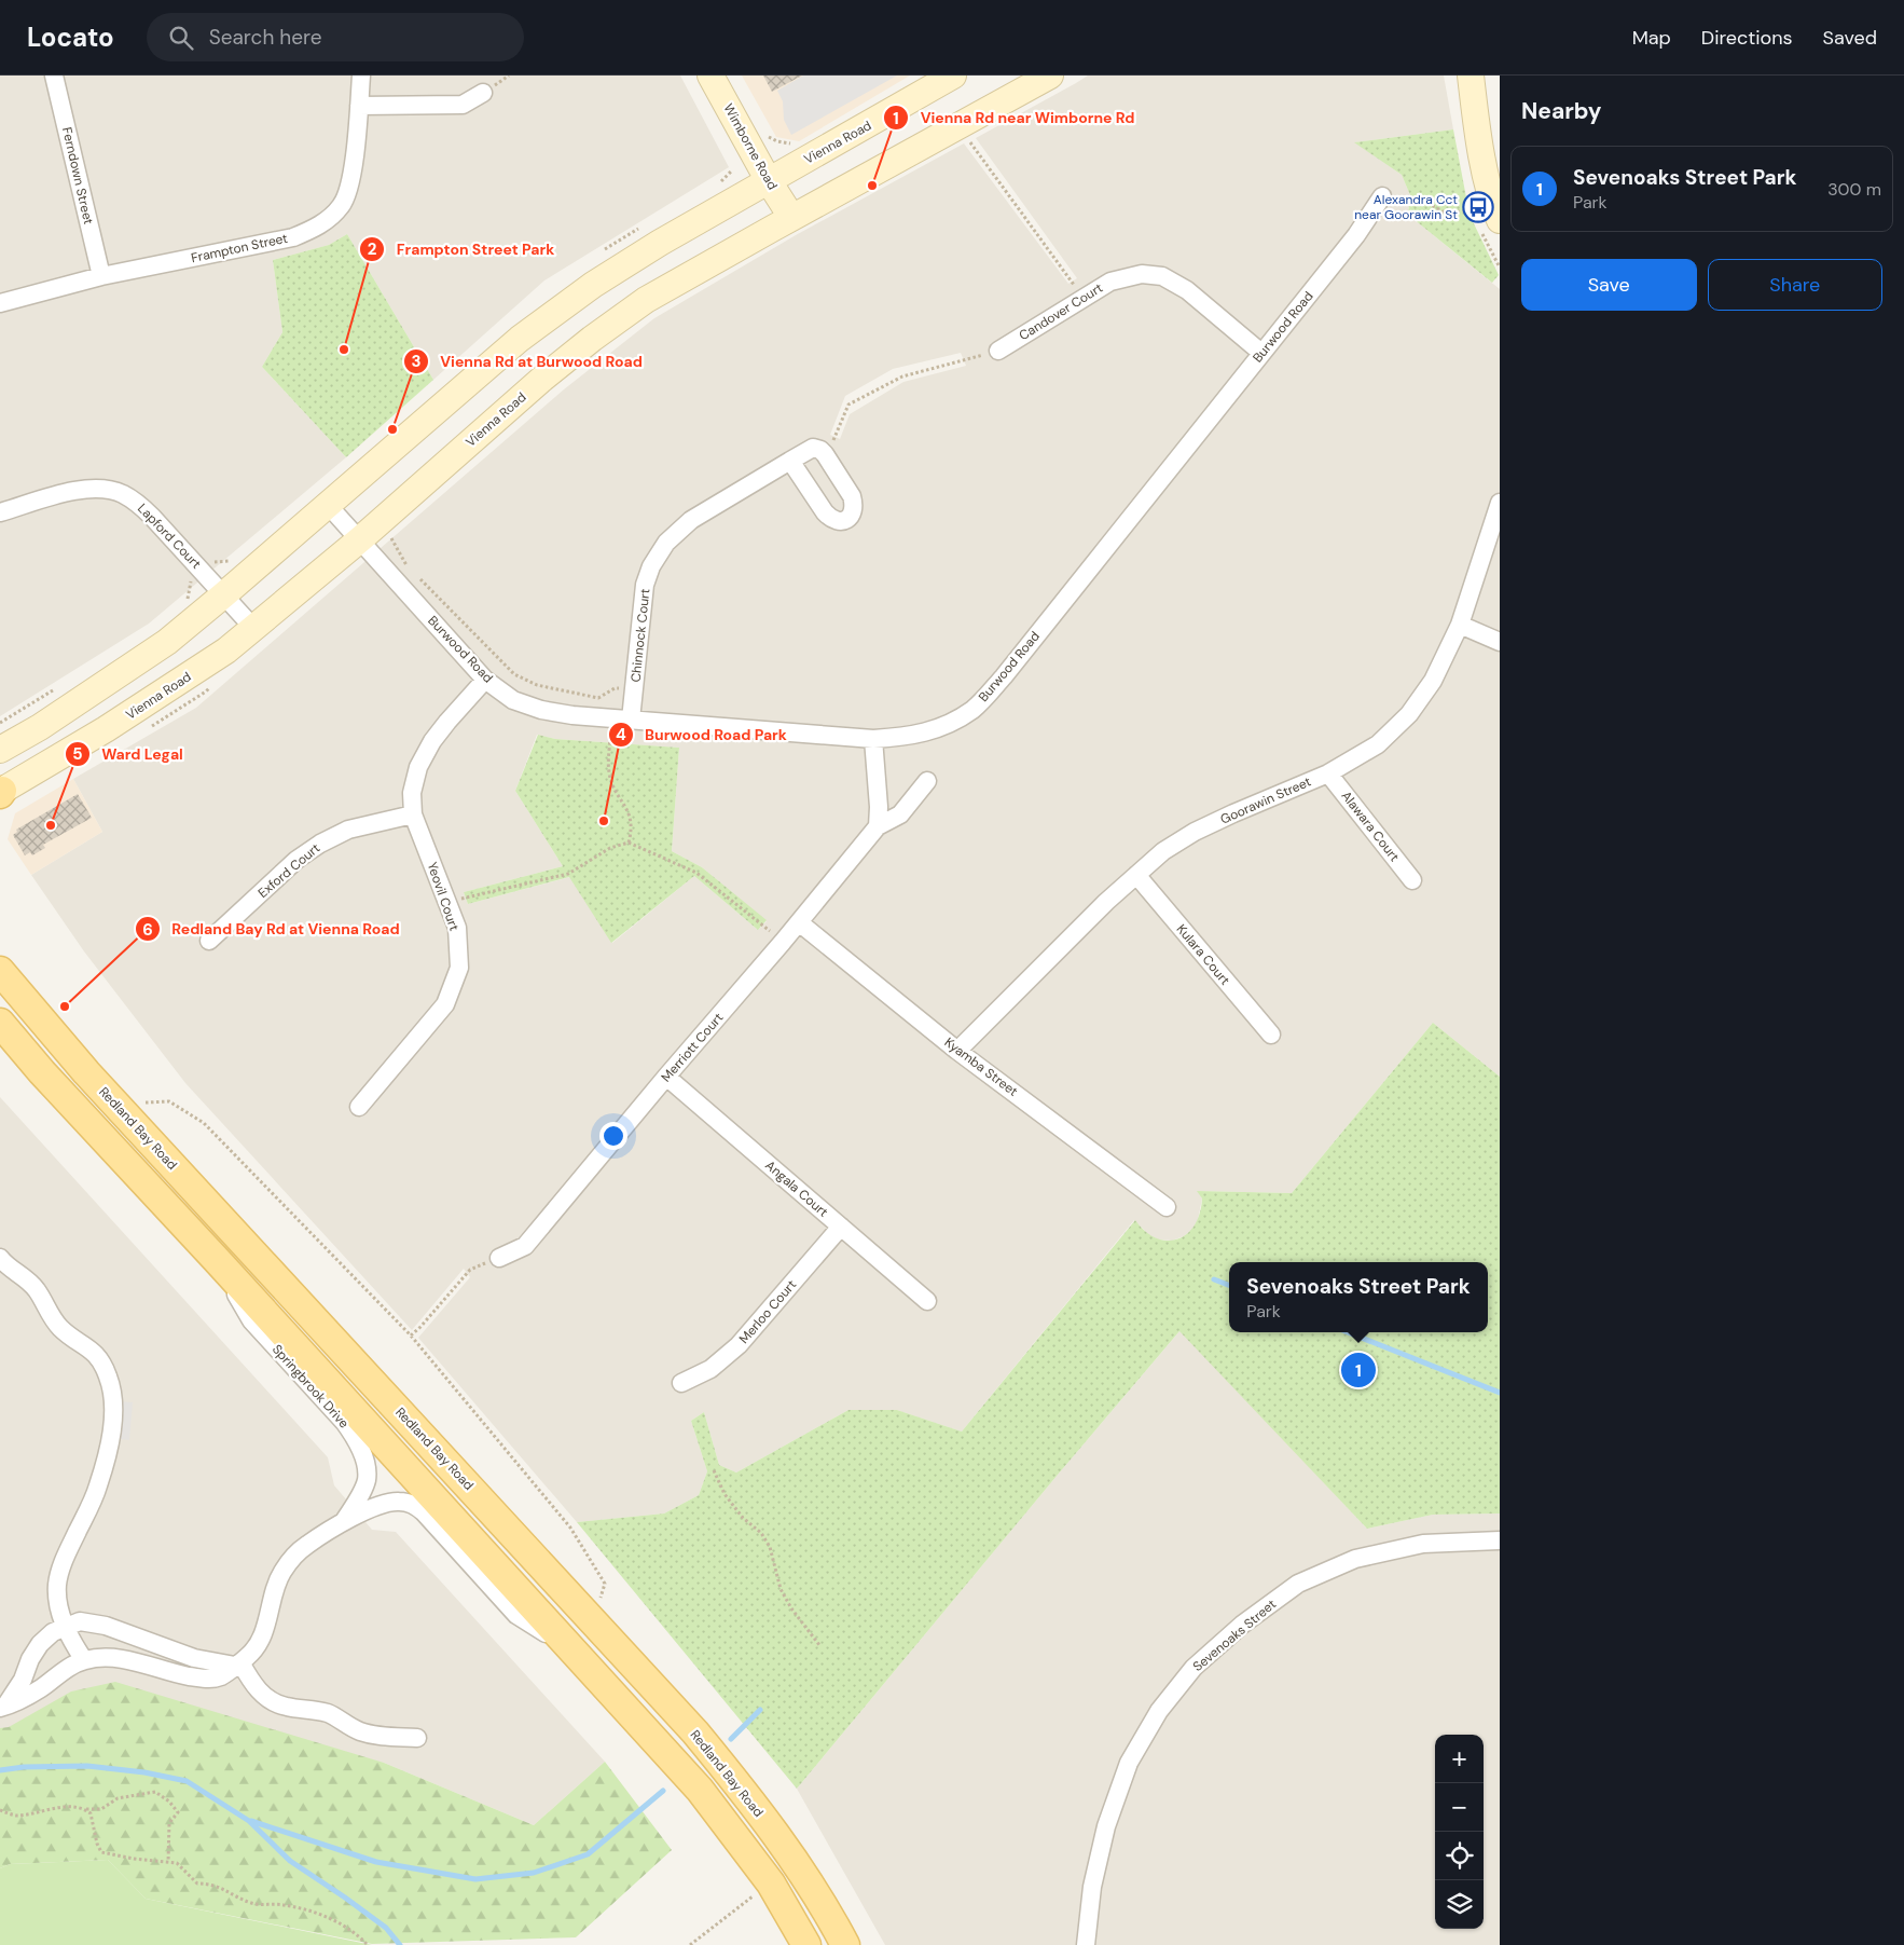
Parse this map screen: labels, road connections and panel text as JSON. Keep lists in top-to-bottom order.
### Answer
{
  "streets": {
    "main road": ["Vienna Road", "Wimborne Road", "Redland Bay Road"],
    "street": [
      "Ferndown Street",
      "Frampton Street",
      "Candover Court",
      "Burwood Road",
      "Lapford Court",
      "Chinnock Court",
      "Goorawin Street",
      "Alawara Court",
      "Exford Court",
      "Yeovil Court",
      "Kulara Court",
      "Merriott Court",
      "Kyamba Street",
      "Angala Court",
      "Merloo Court",
      "Springbrook Drive",
      "Sevenoaks Street"
    ]
  },
  "crossings": [
    ["Vienna Road", "Wimborne Road"],
    ["Vienna Road", "Burwood Road"],
    ["Vienna Road", "Lapford Court"],
    ["Ferndown Street", "Frampton Street"],
    ["Candover Court", "Burwood Road"],
    ["Burwood Road", "Chinnock Court"],
    ["Burwood Road", "Yeovil Court"],
    ["Goorawin Street", "Alawara Court"],
    ["Goorawin Street", "Kulara Court"],
    ["Goorawin Street", "Kyamba Street"],
    ["Exford Court", "Yeovil Court"],
    ["Merriott Court", "Kyamba Street"],
    ["Merriott Court", "Angala Court"],
    ["Angala Court", "Merloo Court"]
  ],
  "places": {
    "other": [
      "Vienna Rd near Wimborne Rd",
      "Frampton Street Park",
      "Vienna Rd at Burwood Road",
      "Burwood Road Park",
      "Ward Legal",
      "Redland Bay Rd at Vienna Road"
    ],
    "bus stop": ["Alexandra Cct near Goorawin St"]
  },
  "page": {
    "header": "Locato",
    "search": "Search here",
    "nav": ["Map", "Directions", "Saved"],
    "heading": "Nearby",
    "list": [
      {
        "mark": "1",
        "name": "Sevenoaks Street Park",
        "note": "Park",
        "value": "300 m"
      }
    ],
    "buttons": ["Save", "Share"],
    "popup": ["Sevenoaks Street Park", "Park"],
    "pins": "1",
    "map_buttons": ["+", "−"]
  }
}
